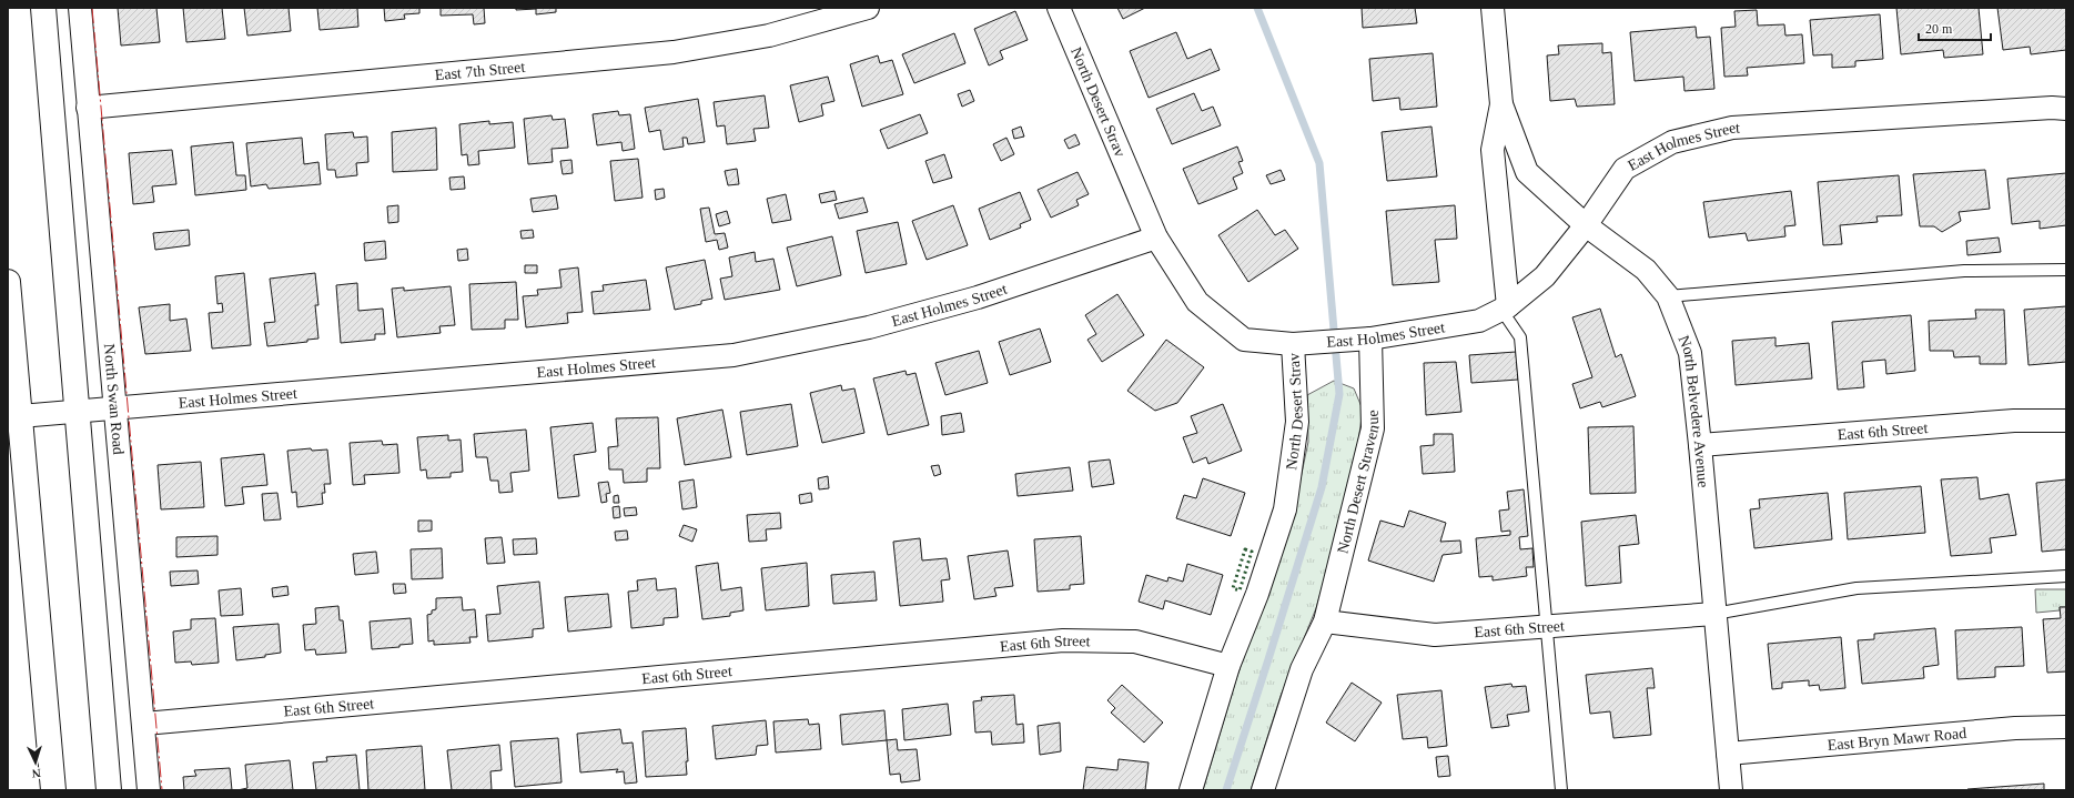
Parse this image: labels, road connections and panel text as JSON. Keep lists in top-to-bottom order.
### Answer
{
  "streets": {
    "street": [
      "East 7th Street",
      "North Desert Strav",
      "East Holmes Street",
      "North Swan Road",
      "North Belvedere Avenue",
      "East 6th Street",
      "North Desert Stravenue",
      "East Bryn Mawr Road"
    ]
  },
  "crossings": [
    ["East 7th Street", "North Swan Road"],
    ["North Desert Strav", "East Holmes Street"],
    ["North Desert Strav", "East 6th Street"],
    ["East Holmes Street", "North Swan Road"],
    ["East Holmes Street", "North Belvedere Avenue"],
    ["East Holmes Street", "North Desert Stravenue"],
    ["North Swan Road", "East 6th Street"],
    ["North Belvedere Avenue", "East 6th Street"],
    ["North Belvedere Avenue", "East Bryn Mawr Road"],
    ["East 6th Street", "North Desert Stravenue"]
  ],
  "scale_bar": "20 m",
  "north": "bottom"
}
